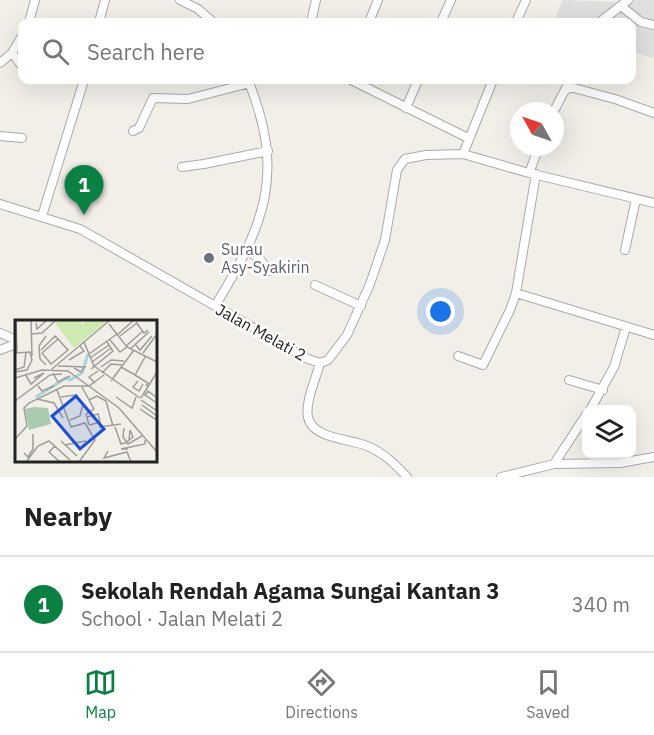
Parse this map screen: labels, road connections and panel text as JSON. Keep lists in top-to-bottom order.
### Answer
{
  "streets": {
    "street": ["Jalan Melati 2"]
  },
  "places": ["Surau Asy-Syakirin"],
  "north": "top left",
  "page": {
    "search": "Search here",
    "pins": "1",
    "heading": "Nearby",
    "list": [
      {
        "mark": "1",
        "name": "Sekolah Rendah Agama Sungai Kantan 3",
        "note": "School · Jalan Melati 2",
        "value": "340 m"
      }
    ],
    "nav": ["Map", "Directions", "Saved"]
  }
}
